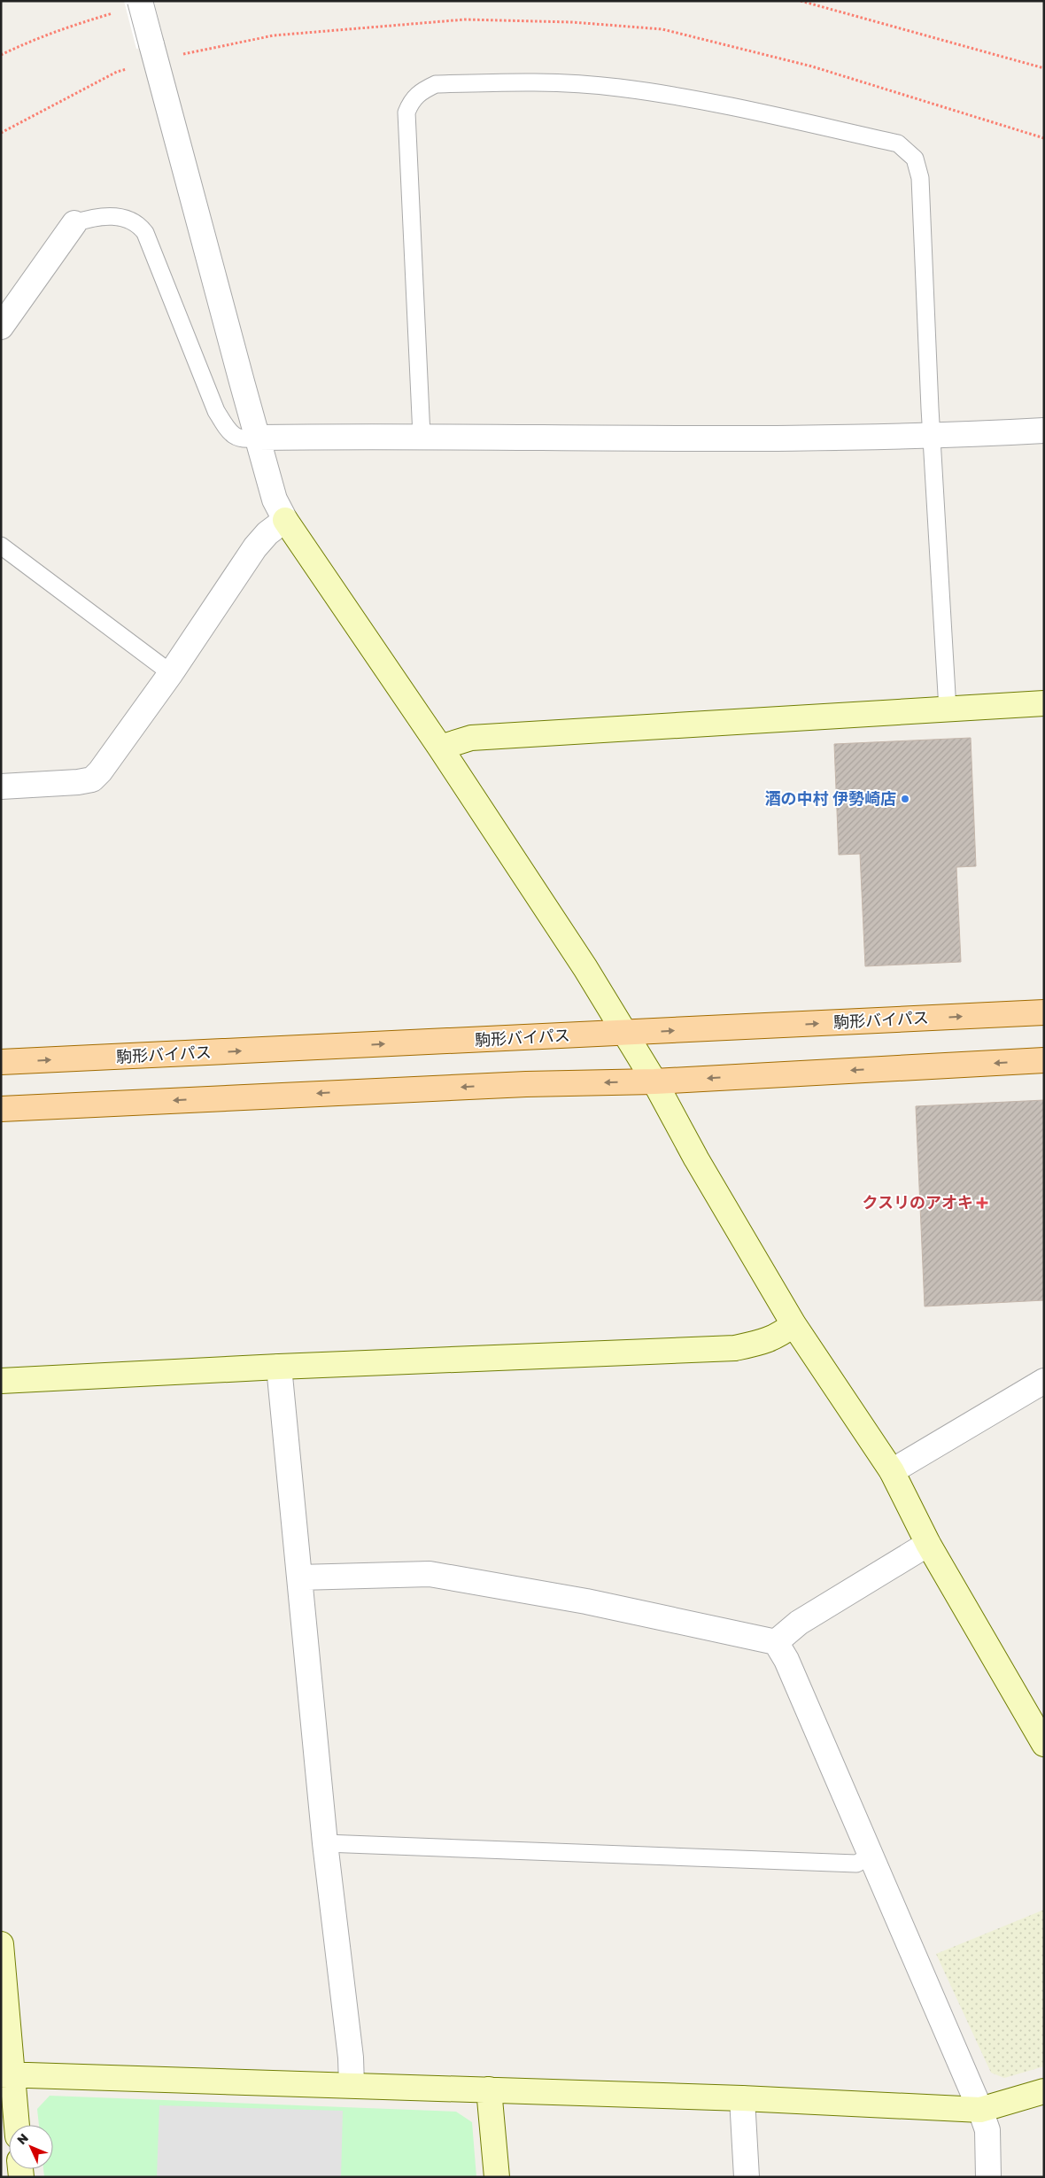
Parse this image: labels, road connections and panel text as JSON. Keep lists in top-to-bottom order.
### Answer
{
  "streets": {
    "main road": ["駒形バイパス"]
  },
  "places": {
    "other": ["酒の中村 伊勢崎店"],
    "health": ["クスリのアオキ"]
  },
  "north": "top left"
}
